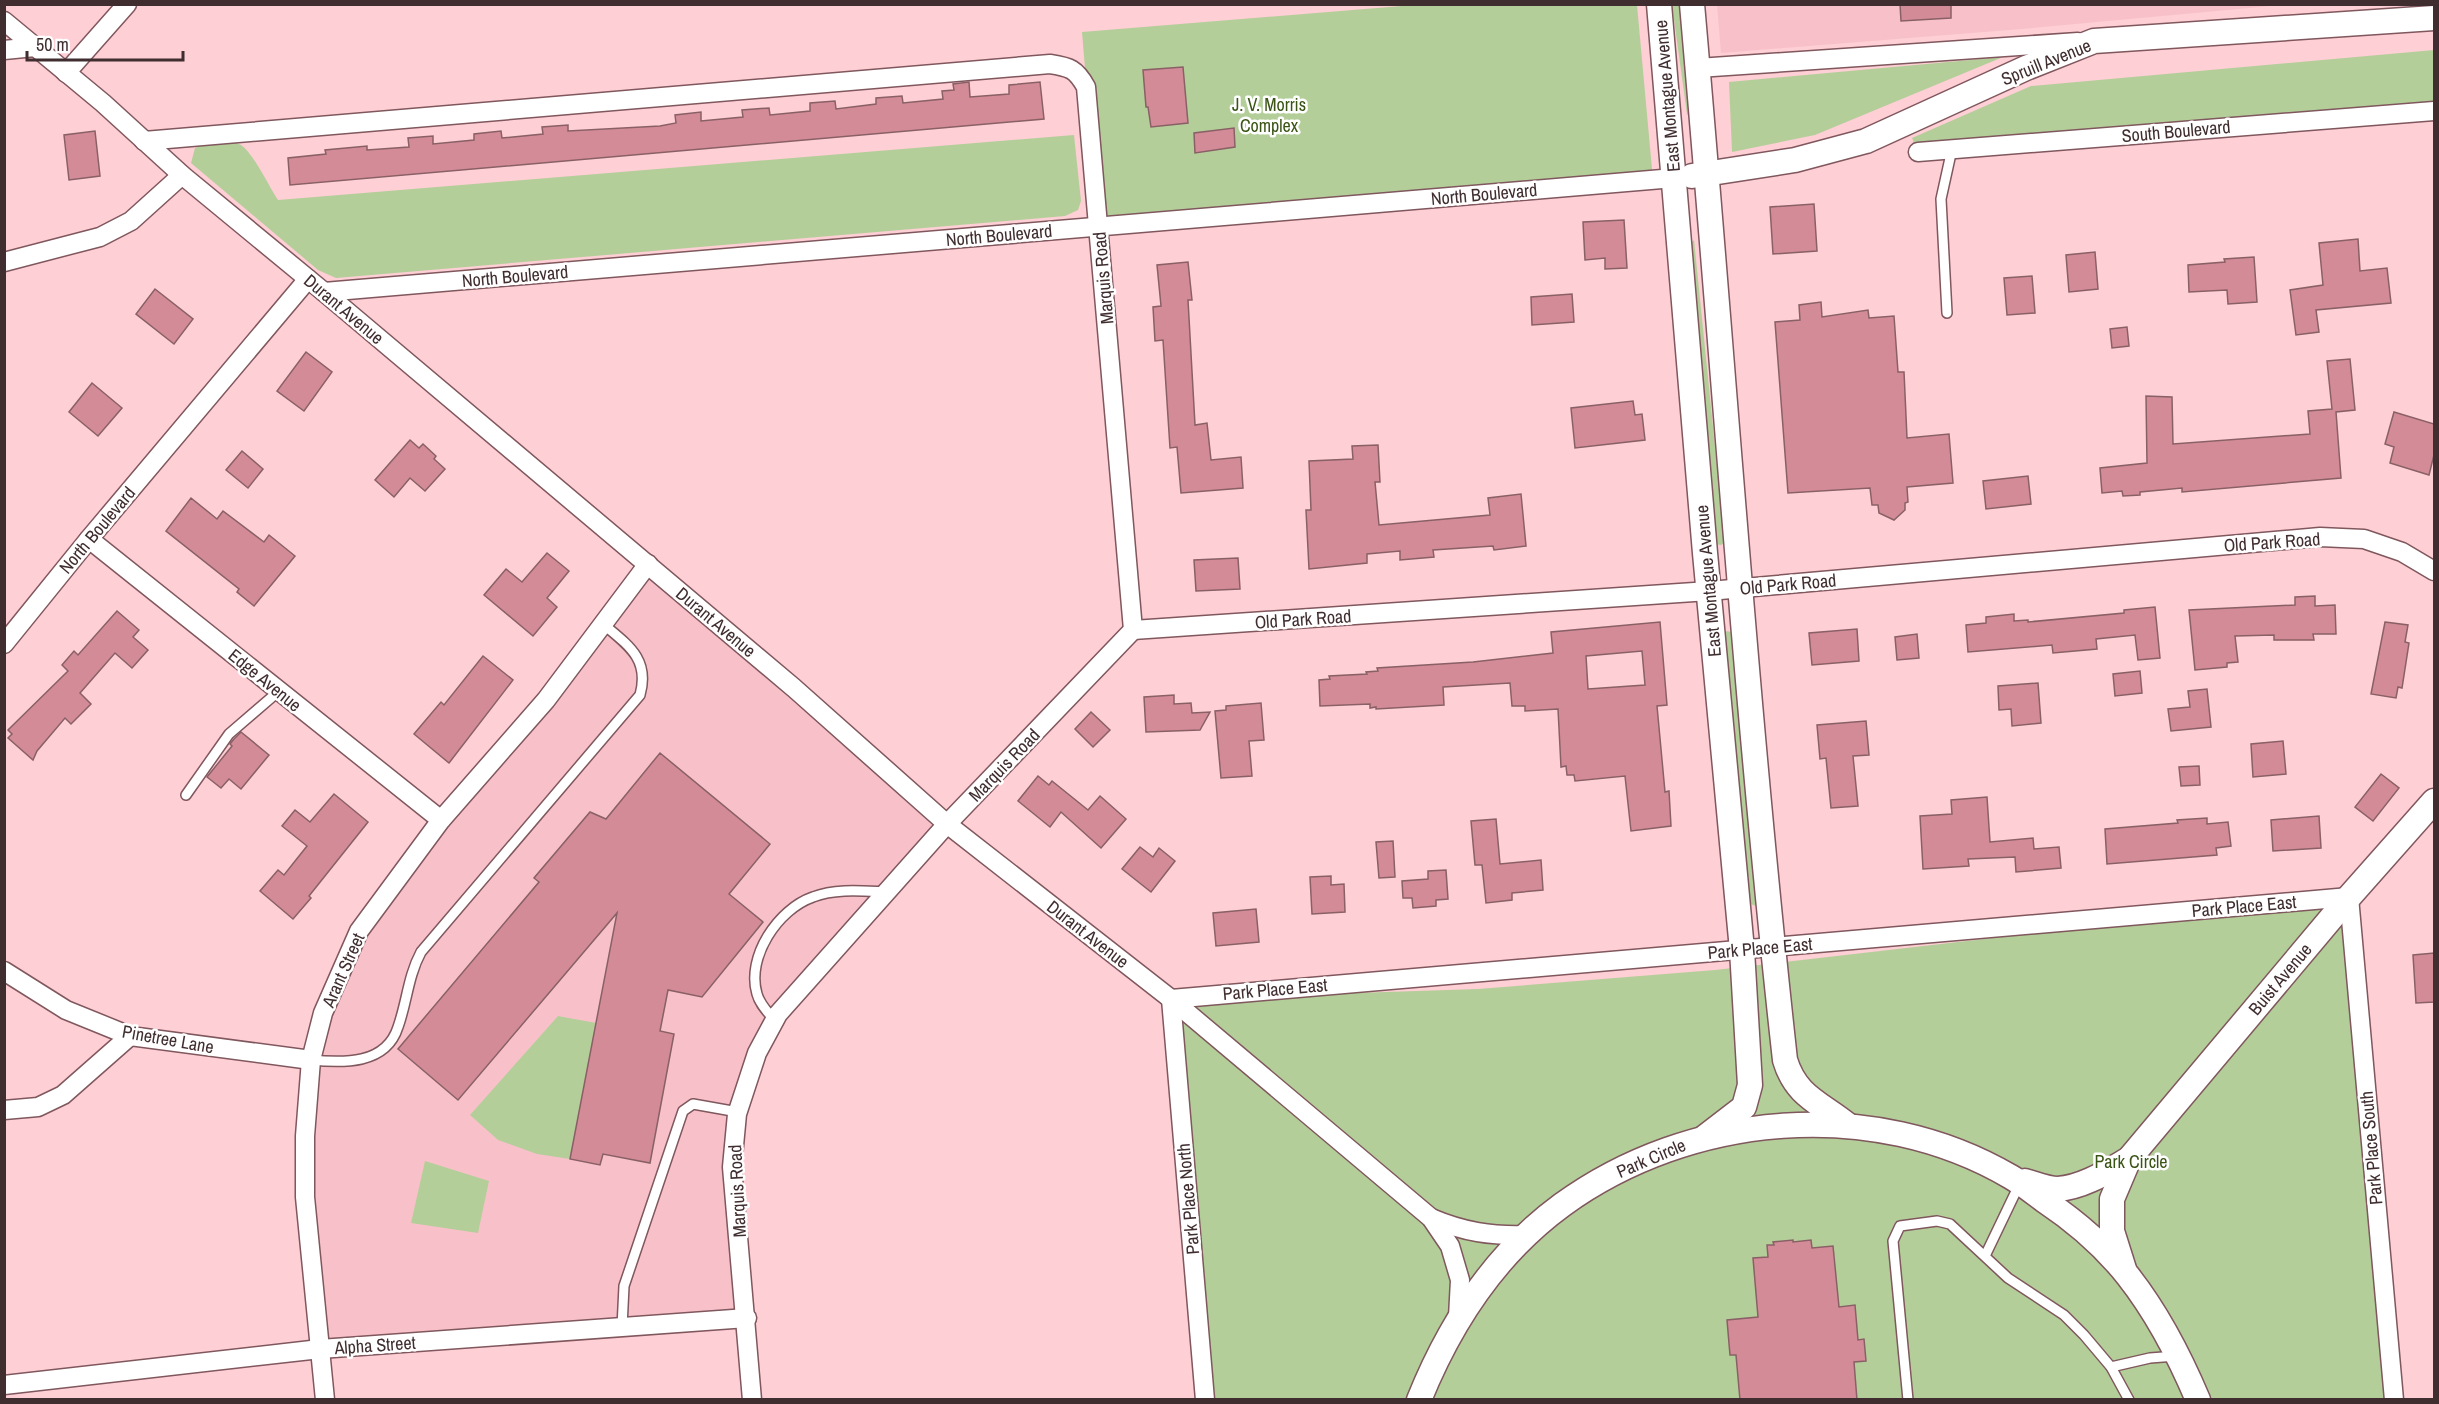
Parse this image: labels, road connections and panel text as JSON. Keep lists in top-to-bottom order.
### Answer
{
  "streets": {
    "street": [
      "Spruill Avenue",
      "East Montague Avenue",
      "South Boulevard",
      "North Boulevard",
      "Marquis Road",
      "Durant Avenue",
      "Old Park Road",
      "Edge Avenue",
      "Park Place East",
      "Arant Street",
      "Buist Avenue",
      "Pinetree Lane",
      "Park Place South",
      "Park Circle",
      "Park Place North",
      "Alpha Street"
    ]
  },
  "crossings": [
    ["Spruill Avenue", "East Montague Avenue"],
    ["Spruill Avenue", "North Boulevard"],
    ["East Montague Avenue", "North Boulevard"],
    ["East Montague Avenue", "Old Park Road"],
    ["East Montague Avenue", "Park Place East"],
    ["East Montague Avenue", "Park Circle"],
    ["North Boulevard", "Marquis Road"],
    ["North Boulevard", "Durant Avenue"],
    ["North Boulevard", "Edge Avenue"],
    ["Marquis Road", "Durant Avenue"],
    ["Marquis Road", "Old Park Road"],
    ["Marquis Road", "Alpha Street"],
    ["Durant Avenue", "Park Place East"],
    ["Durant Avenue", "Arant Street"],
    ["Durant Avenue", "Park Circle"],
    ["Durant Avenue", "Park Place North"],
    ["Edge Avenue", "Arant Street"],
    ["Park Place East", "Buist Avenue"],
    ["Park Place East", "Park Place South"],
    ["Park Place East", "Park Place North"],
    ["Arant Street", "Pinetree Lane"],
    ["Arant Street", "Alpha Street"],
    ["Buist Avenue", "Park Place South"],
    ["Buist Avenue", "Park Circle"]
  ],
  "parks": ["J. V. Morris Complex", "Park Circle"],
  "scale_bar": "50 m"
}
